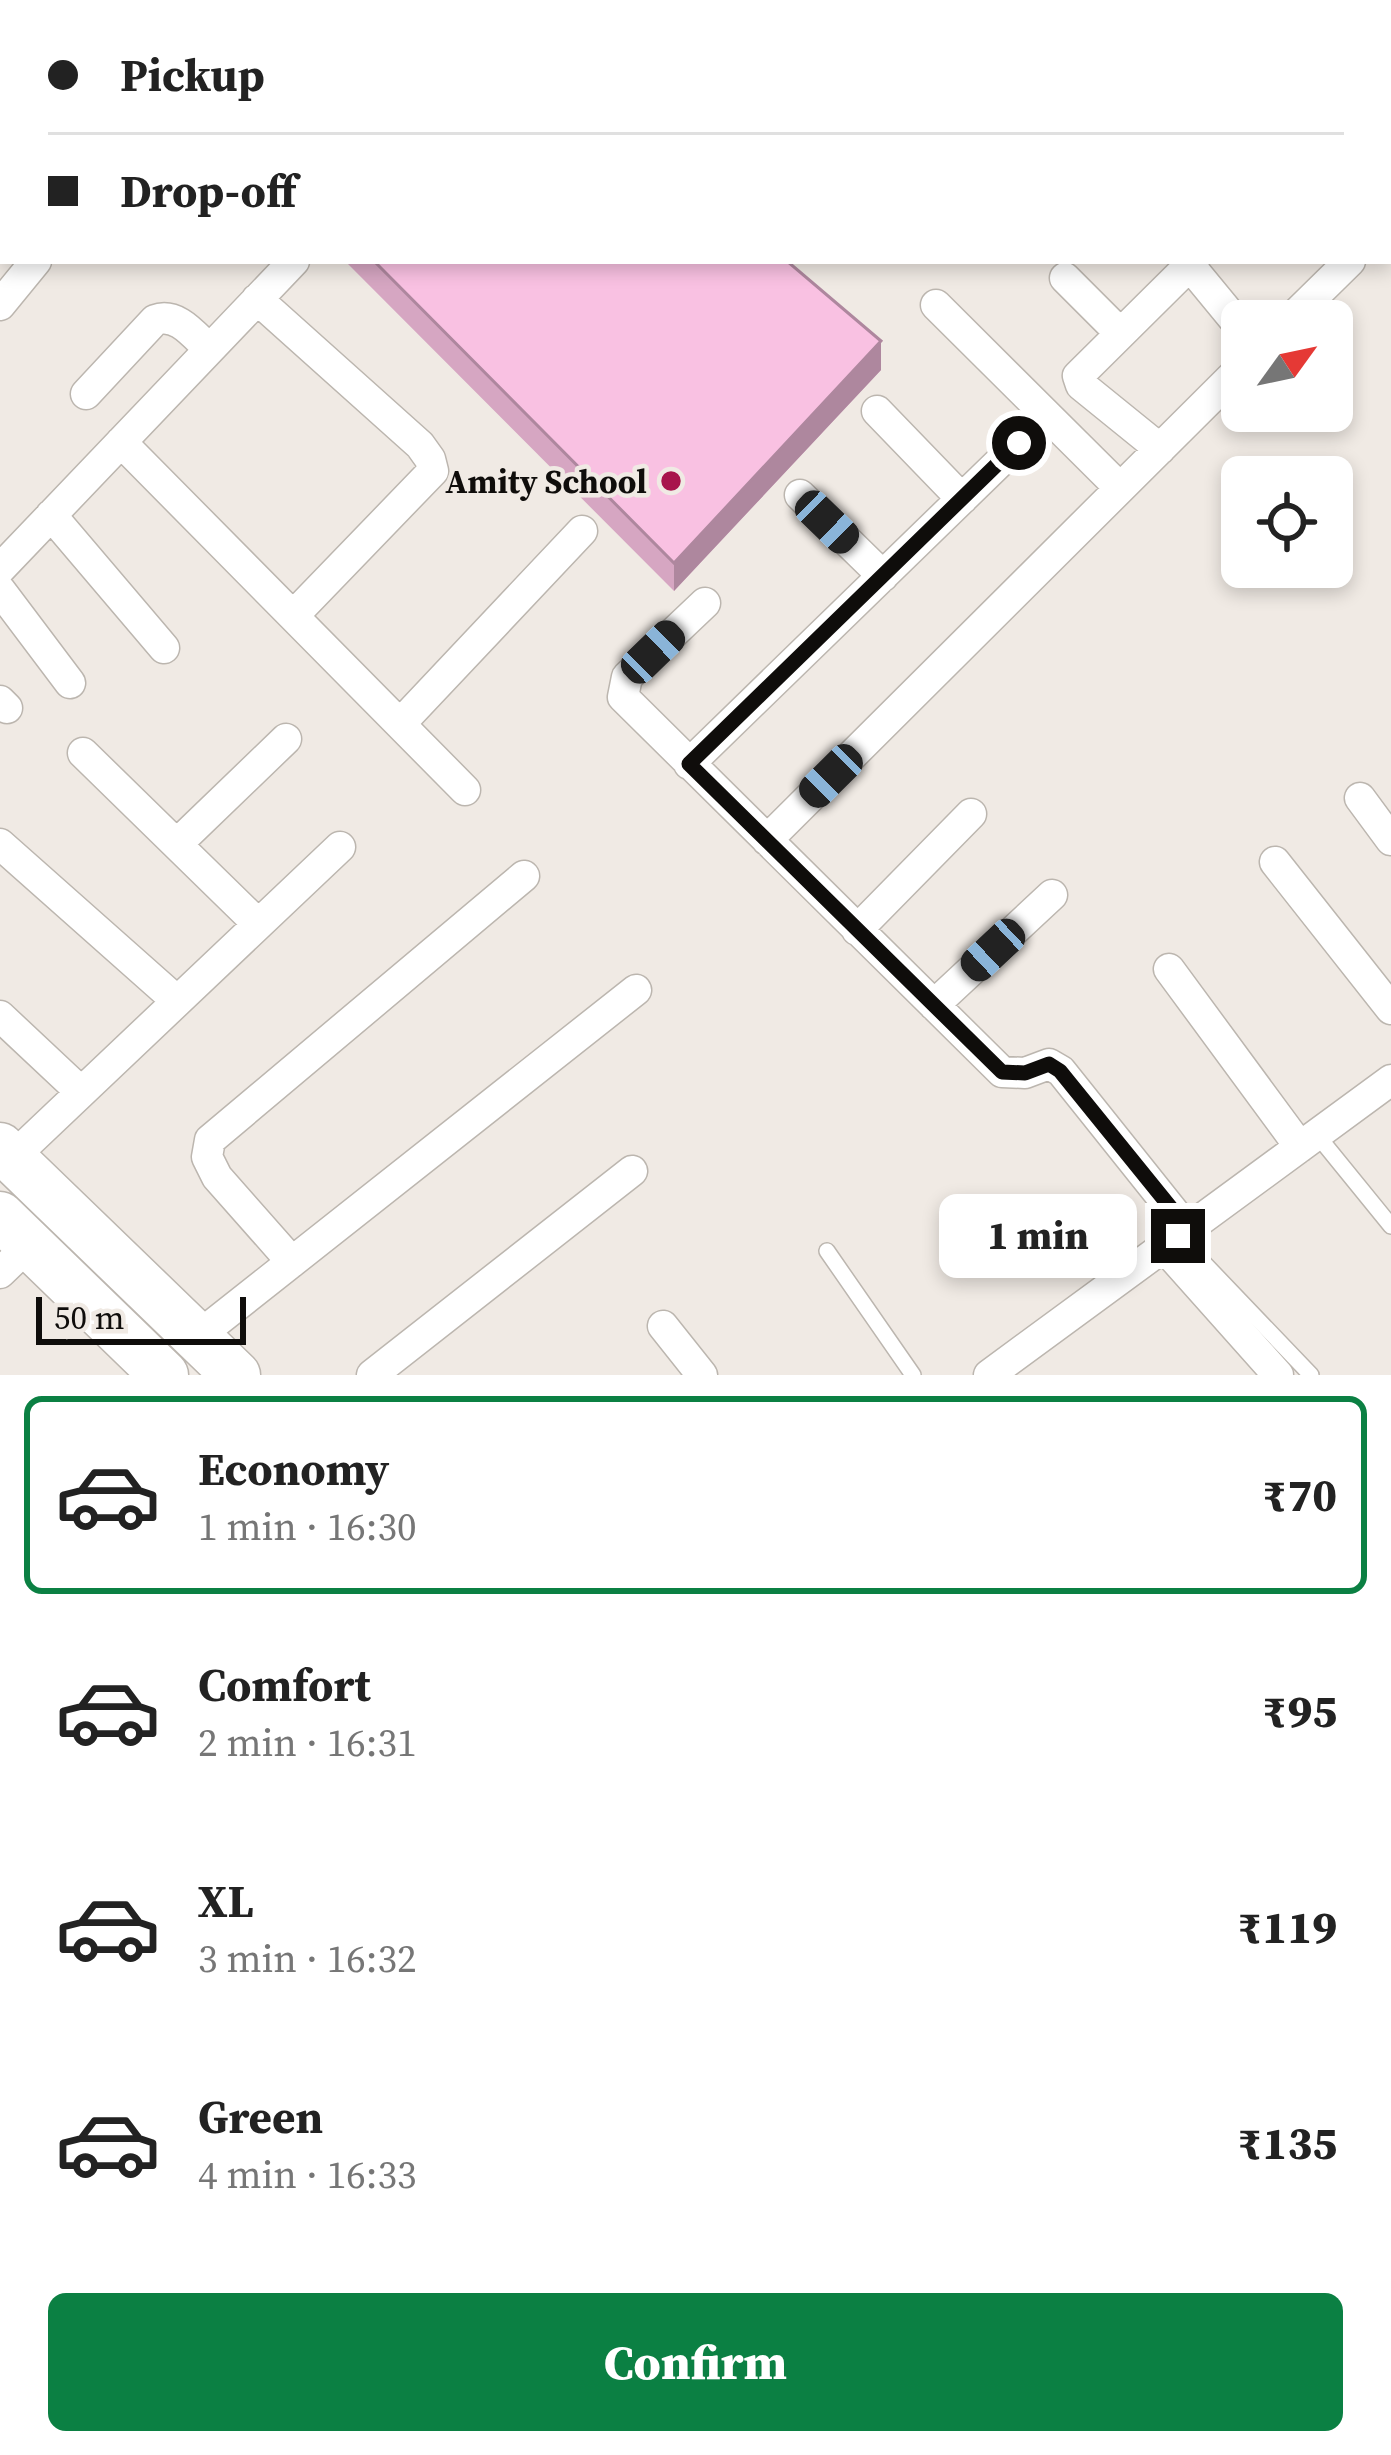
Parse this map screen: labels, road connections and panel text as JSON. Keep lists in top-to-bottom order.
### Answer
{
  "places": ["Amity School"],
  "scale_bar": "50 m",
  "north": "top right",
  "page": {
    "banner": ["Pickup", "Drop-off"],
    "bubble": "1 min",
    "scale": "50 m",
    "list": [
      {
        "name": "Economy",
        "note": "1 min · 16:30",
        "value": "₹70"
      },
      {
        "name": "Comfort",
        "note": "2 min · 16:31",
        "value": "₹95"
      },
      {
        "name": "XL",
        "note": "3 min · 16:32",
        "value": "₹119"
      },
      {
        "name": "Green",
        "note": "4 min · 16:33",
        "value": "₹135"
      }
    ],
    "buttons": "Confirm"
  }
}
